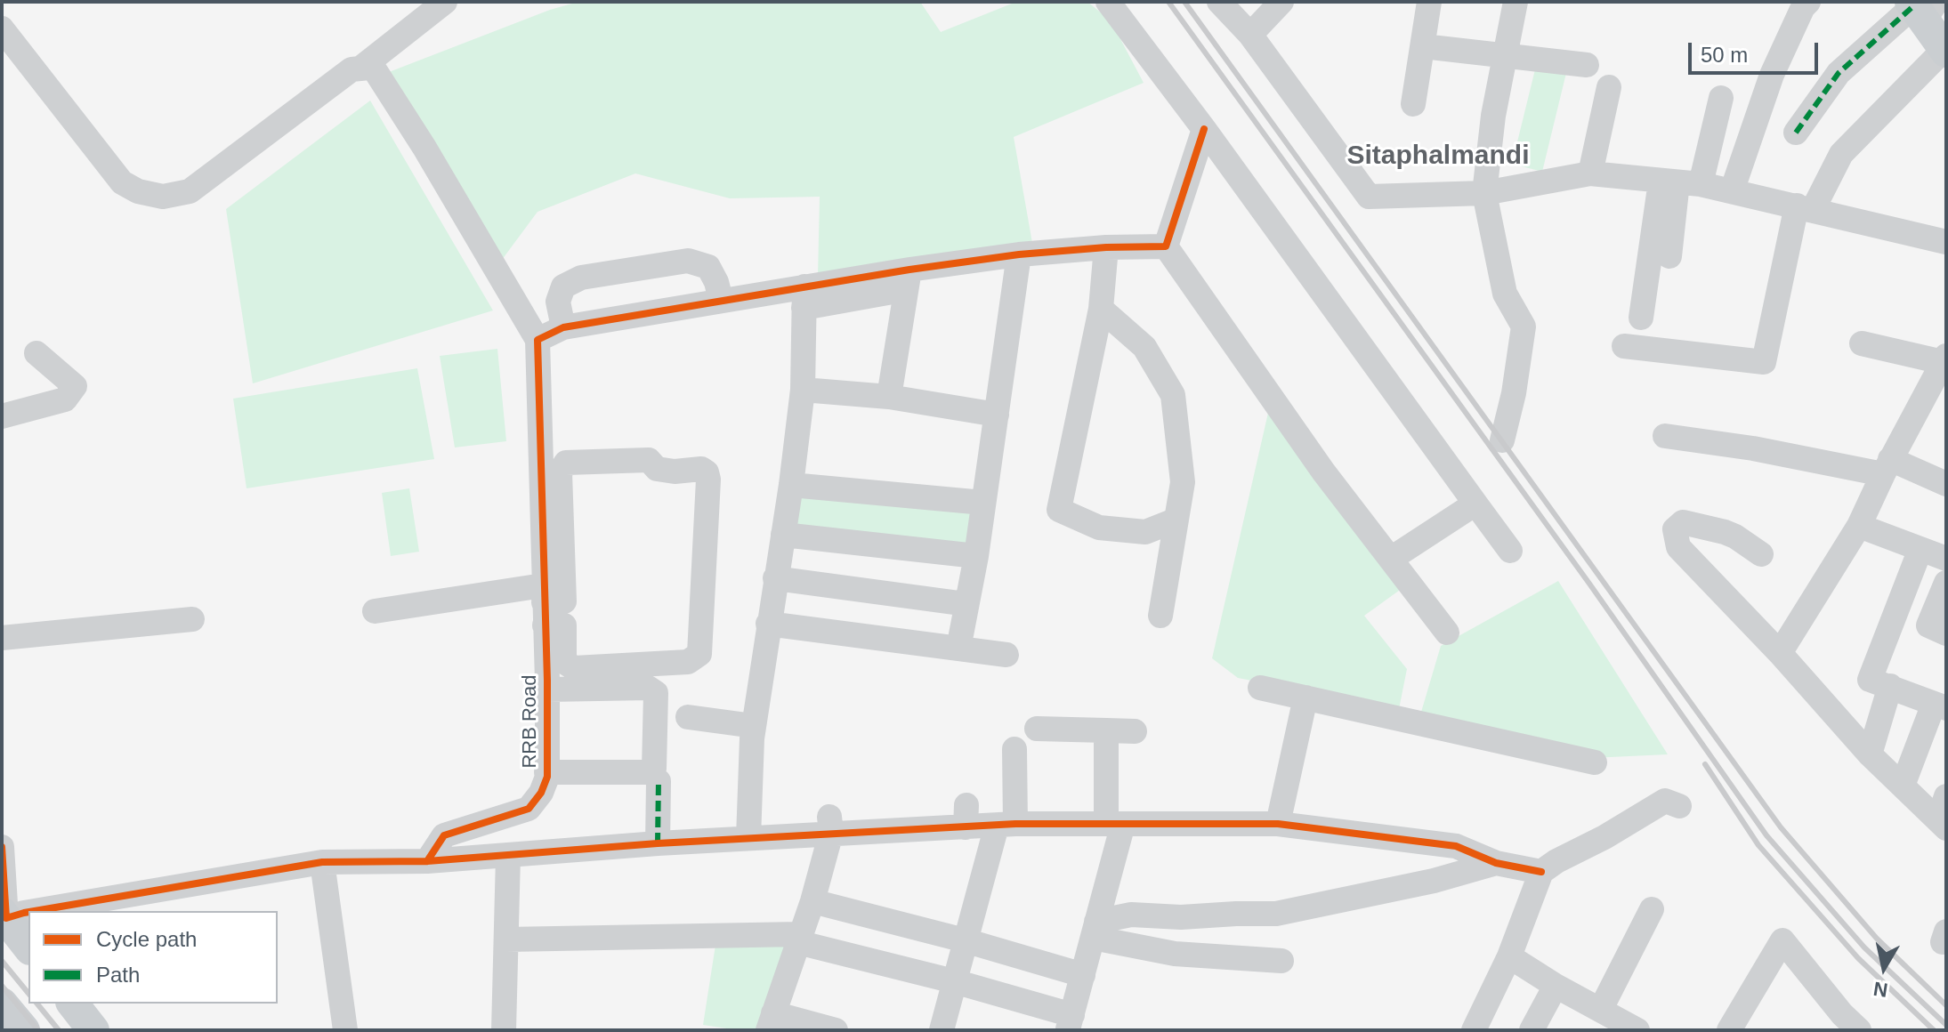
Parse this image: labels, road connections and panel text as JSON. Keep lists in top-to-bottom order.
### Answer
{
  "streets": {
    "street": ["RRB Road"]
  },
  "districts": ["Sitaphalmandi"],
  "legend": ["Cycle path", "Path"],
  "scale_bar": "50 m",
  "north": "bottom"
}
